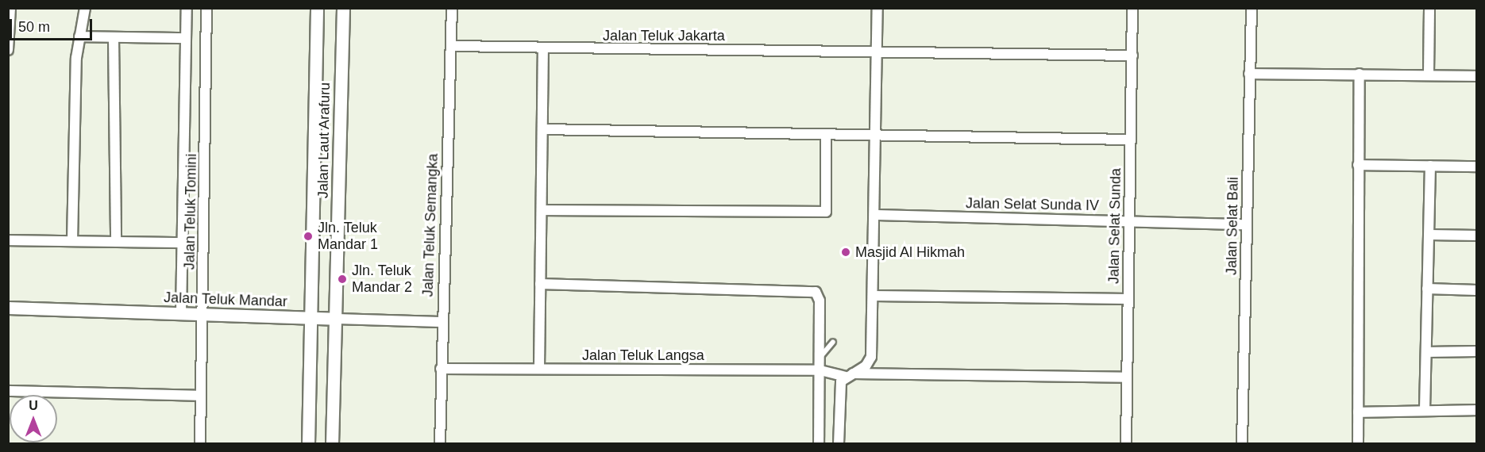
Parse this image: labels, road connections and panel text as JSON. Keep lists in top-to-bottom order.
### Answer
{
  "streets": {
    "street": [
      "Jalan Teluk Jakarta",
      "Jalan Laut Arafuru",
      "Jalan Selat Sunda IV",
      "Jalan Teluk Tomini",
      "Jalan Teluk Semangka",
      "Jalan Selat Sunda",
      "Jalan Selat Bali",
      "Jalan Teluk Mandar",
      "Jalan Teluk Langsa"
    ]
  },
  "crossings": [
    ["Jalan Teluk Jakarta", "Jalan Teluk Semangka"],
    ["Jalan Teluk Jakarta", "Jalan Selat Sunda"],
    ["Jalan Laut Arafuru", "Jalan Teluk Mandar"],
    ["Jalan Selat Sunda IV", "Jalan Selat Sunda"],
    ["Jalan Selat Sunda IV", "Jalan Selat Bali"],
    ["Jalan Teluk Tomini", "Jalan Teluk Mandar"],
    ["Jalan Teluk Semangka", "Jalan Teluk Mandar"],
    ["Jalan Teluk Semangka", "Jalan Teluk Langsa"],
    ["Jalan Selat Sunda", "Jalan Teluk Langsa"]
  ],
  "places": ["Jln. Teluk Mandar 1", "Masjid Al Hikmah", "Jln. Teluk Mandar 2"],
  "scale_bar": "50 m",
  "north": "top"
}
